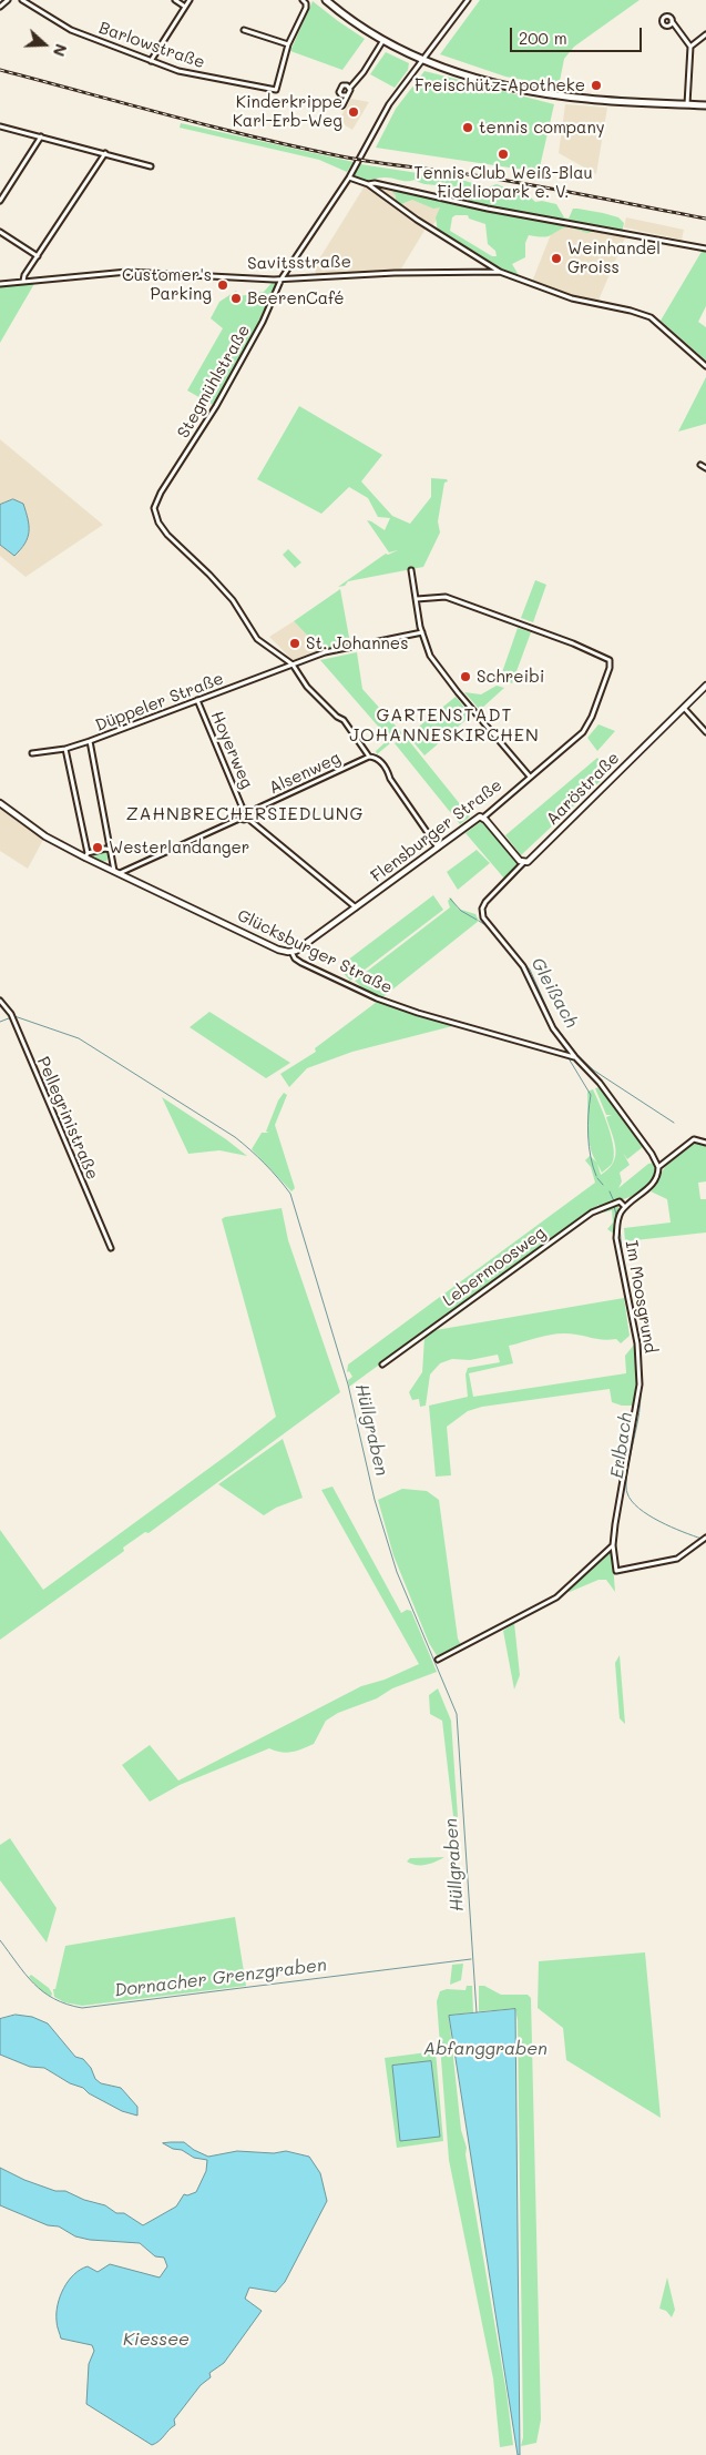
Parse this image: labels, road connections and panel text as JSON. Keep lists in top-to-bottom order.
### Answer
{
  "streets": {
    "street": [
      "Barlowstraße",
      "Savitsstraße",
      "Stegmühlstraße",
      "Düppeler Straße",
      "Hoyerweg",
      "Alsenweg",
      "Aaröstraße",
      "Flensburger Straße",
      "Glücksburger Straße",
      "Pellegrinistraße",
      "Lebermoosweg",
      "Im Moosgrund"
    ]
  },
  "crossings": [
    ["Savitsstraße", "Stegmühlstraße"],
    ["Stegmühlstraße", "Düppeler Straße"],
    ["Düppeler Straße", "Hoyerweg"],
    ["Hoyerweg", "Alsenweg"],
    ["Aaröstraße", "Glücksburger Straße"],
    ["Flensburger Straße", "Glücksburger Straße"],
    ["Lebermoosweg", "Im Moosgrund"]
  ],
  "districts": ["GARTENSTADT JOHANNESKIRCHEN", "ZAHNBRECHERSIEDLUNG"],
  "water": [
    "Gleißach",
    "Hüllgraben",
    "Erlbach",
    "Dornacher Grenzgraben",
    "Abfanggraben",
    "Kiessee"
  ],
  "places": [
    "Freischütz-Apotheke",
    "Kinderkrippe Karl-Erb-Weg",
    "tennis company",
    "Tennis Club Weiß-Blau Fideliopark e. V.",
    "Weinhandel Groiss",
    "Customer's Parking",
    "BeerenCafé",
    "St. Johannes",
    "Schreibi",
    "Westerlandanger"
  ],
  "scale_bar": "200 m",
  "north": "right"
}
